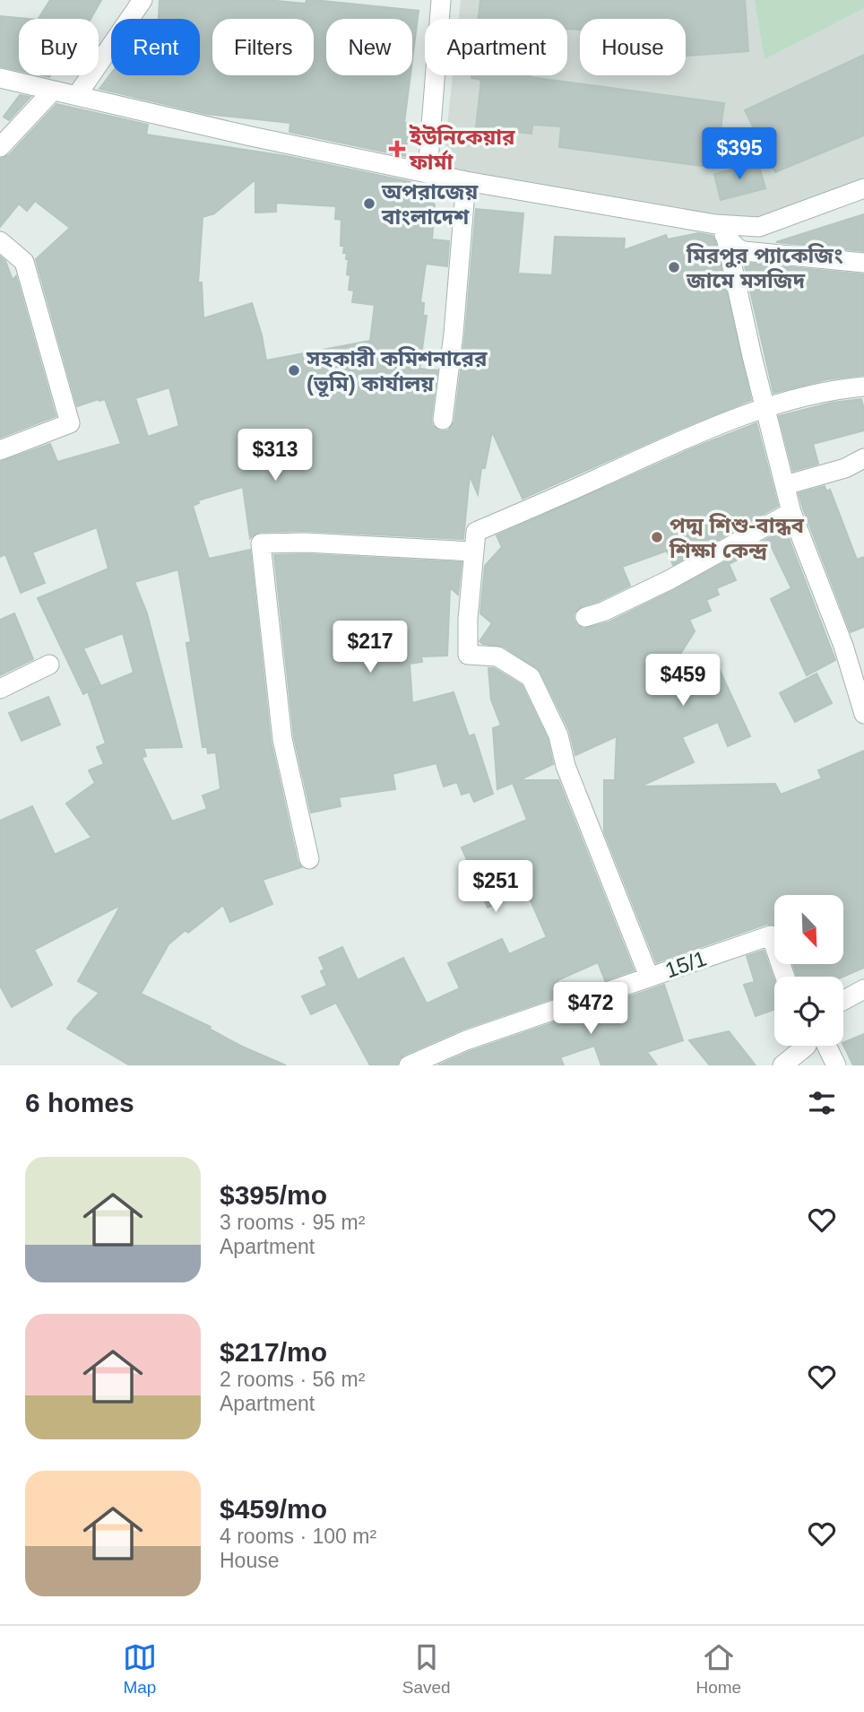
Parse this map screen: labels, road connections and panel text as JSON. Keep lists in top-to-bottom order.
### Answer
{
  "streets": {
    "street": ["15/1"]
  },
  "places": {
    "health": ["ইউনিকেয়ার ফার্মা"],
    "other": [
      "অপরাজেয় বাংলাদেশ",
      "মিরপুর প্যাকেজিং জামে মসজিদ",
      "সহকারী কমিশনারের (ভূমি) কার্যালয়",
      "পদ্ম শিশু-বান্ধব শিক্ষা কেন্দ্র"
    ]
  },
  "north": "bottom right",
  "page": {
    "chip": [
      "Buy",
      "Rent",
      "Filters",
      "New",
      "Apartment",
      "House"
    ],
    "price": [
      "$395",
      "$313",
      "$217",
      "$459",
      "$251",
      "$472"
    ],
    "heading": "6 homes",
    "list": [
      {
        "name": "$395/mo",
        "note": "3 rooms · 95 m² · Apartment"
      },
      {
        "name": "$217/mo",
        "note": "2 rooms · 56 m² · Apartment"
      },
      {
        "name": "$459/mo",
        "note": "4 rooms · 100 m² · House"
      }
    ],
    "tabs": ["Map", "Saved", "Home"]
  }
}
